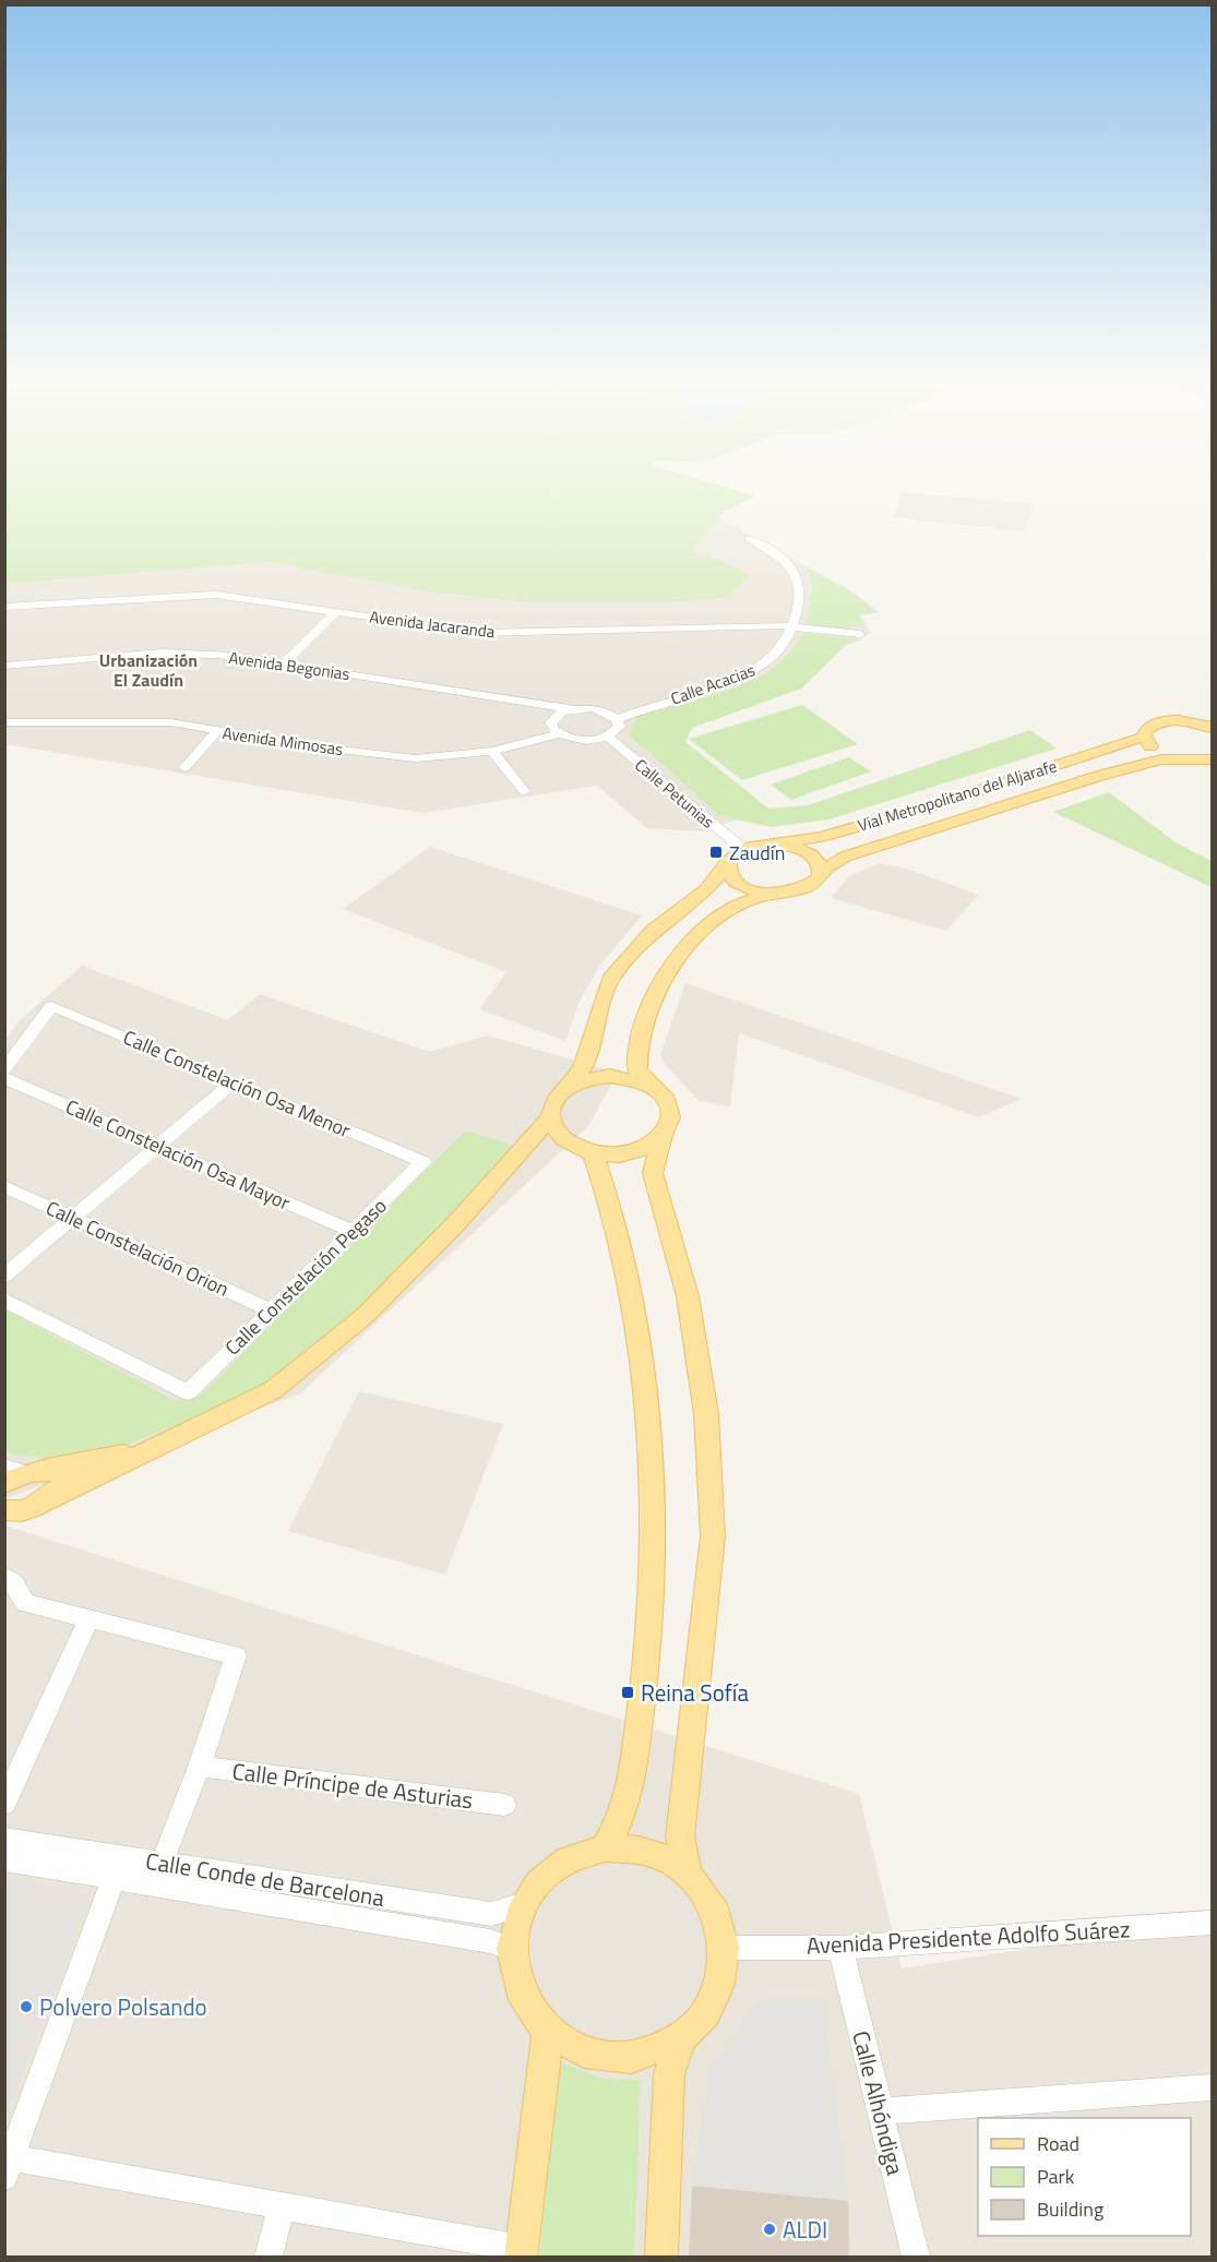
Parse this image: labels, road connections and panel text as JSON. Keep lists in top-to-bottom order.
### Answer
{
  "streets": {
    "main road": ["Vial Metropolitano del Aljarafe"],
    "street": [
      "Avenida Jacaranda",
      "Avenida Begonias",
      "Calle Acacias",
      "Avenida Mimosas",
      "Calle Petunias",
      "Calle Constelación Osa Menor",
      "Calle Constelación Osa Mayor",
      "Calle Constelación Orion",
      "Calle Constelación Pegaso",
      "Calle Príncipe de Asturias",
      "Calle Conde de Barcelona",
      "Avenida Presidente Adolfo Suárez",
      "Calle Alhóndiga"
    ]
  },
  "crossings": [
    ["Avenida Jacaranda", "Calle Acacias"],
    ["Avenida Begonias", "Calle Acacias"],
    ["Calle Petunias", "Vial Metropolitano del Aljarafe"],
    ["Vial Metropolitano del Aljarafe", "Calle Conde de Barcelona"],
    ["Vial Metropolitano del Aljarafe", "Avenida Presidente Adolfo Suárez"],
    ["Calle Constelación Osa Menor", "Calle Constelación Pegaso"],
    ["Calle Constelación Osa Mayor", "Calle Constelación Pegaso"],
    ["Calle Constelación Orion", "Calle Constelación Pegaso"],
    ["Calle Conde de Barcelona", "Avenida Presidente Adolfo Suárez"],
    ["Avenida Presidente Adolfo Suárez", "Calle Alhóndiga"]
  ],
  "districts": ["Urbanización El Zaudín"],
  "places": {
    "transit": ["Zaudín", "Reina Sofía"],
    "other": ["Polvero Polsando", "ALDI"]
  },
  "legend": ["Road", "Park", "Building"]
}
